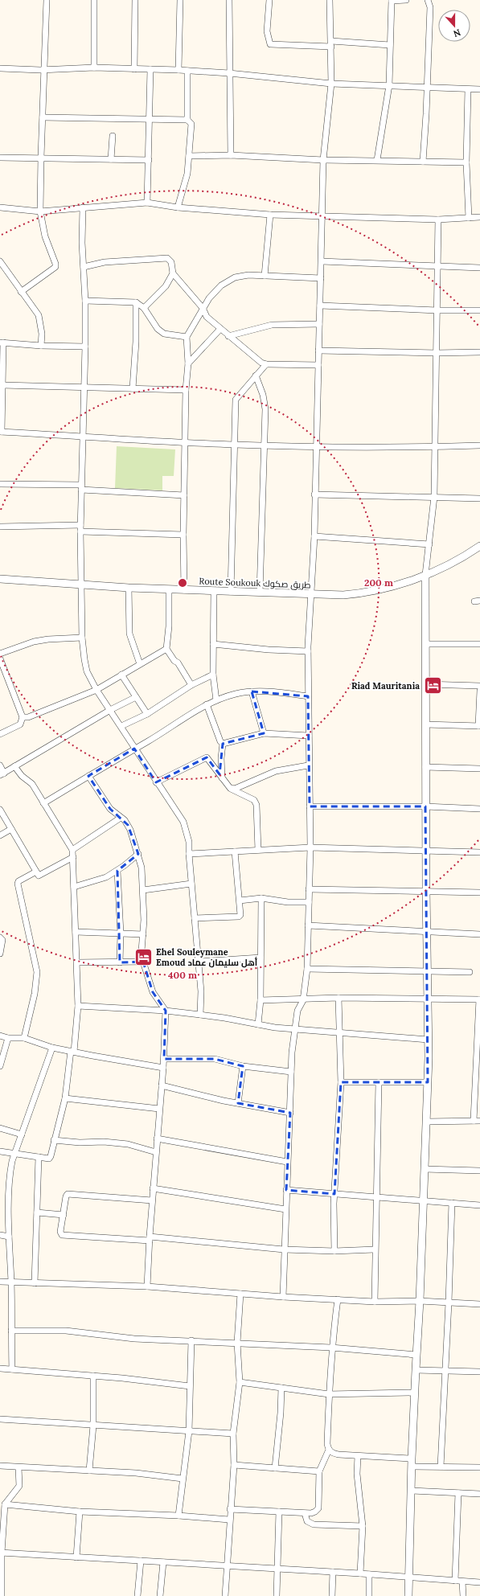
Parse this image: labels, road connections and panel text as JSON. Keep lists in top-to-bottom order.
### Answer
{
  "streets": {
    "street": ["Route Soukouk طريق صكوك"]
  },
  "places": {
    "hotel": ["Riad Mauritania", "Ehel Souleymane Emoud أهل سليمان عماد"]
  },
  "north": "bottom",
  "rings": ["200 m", "400 m"]
}
